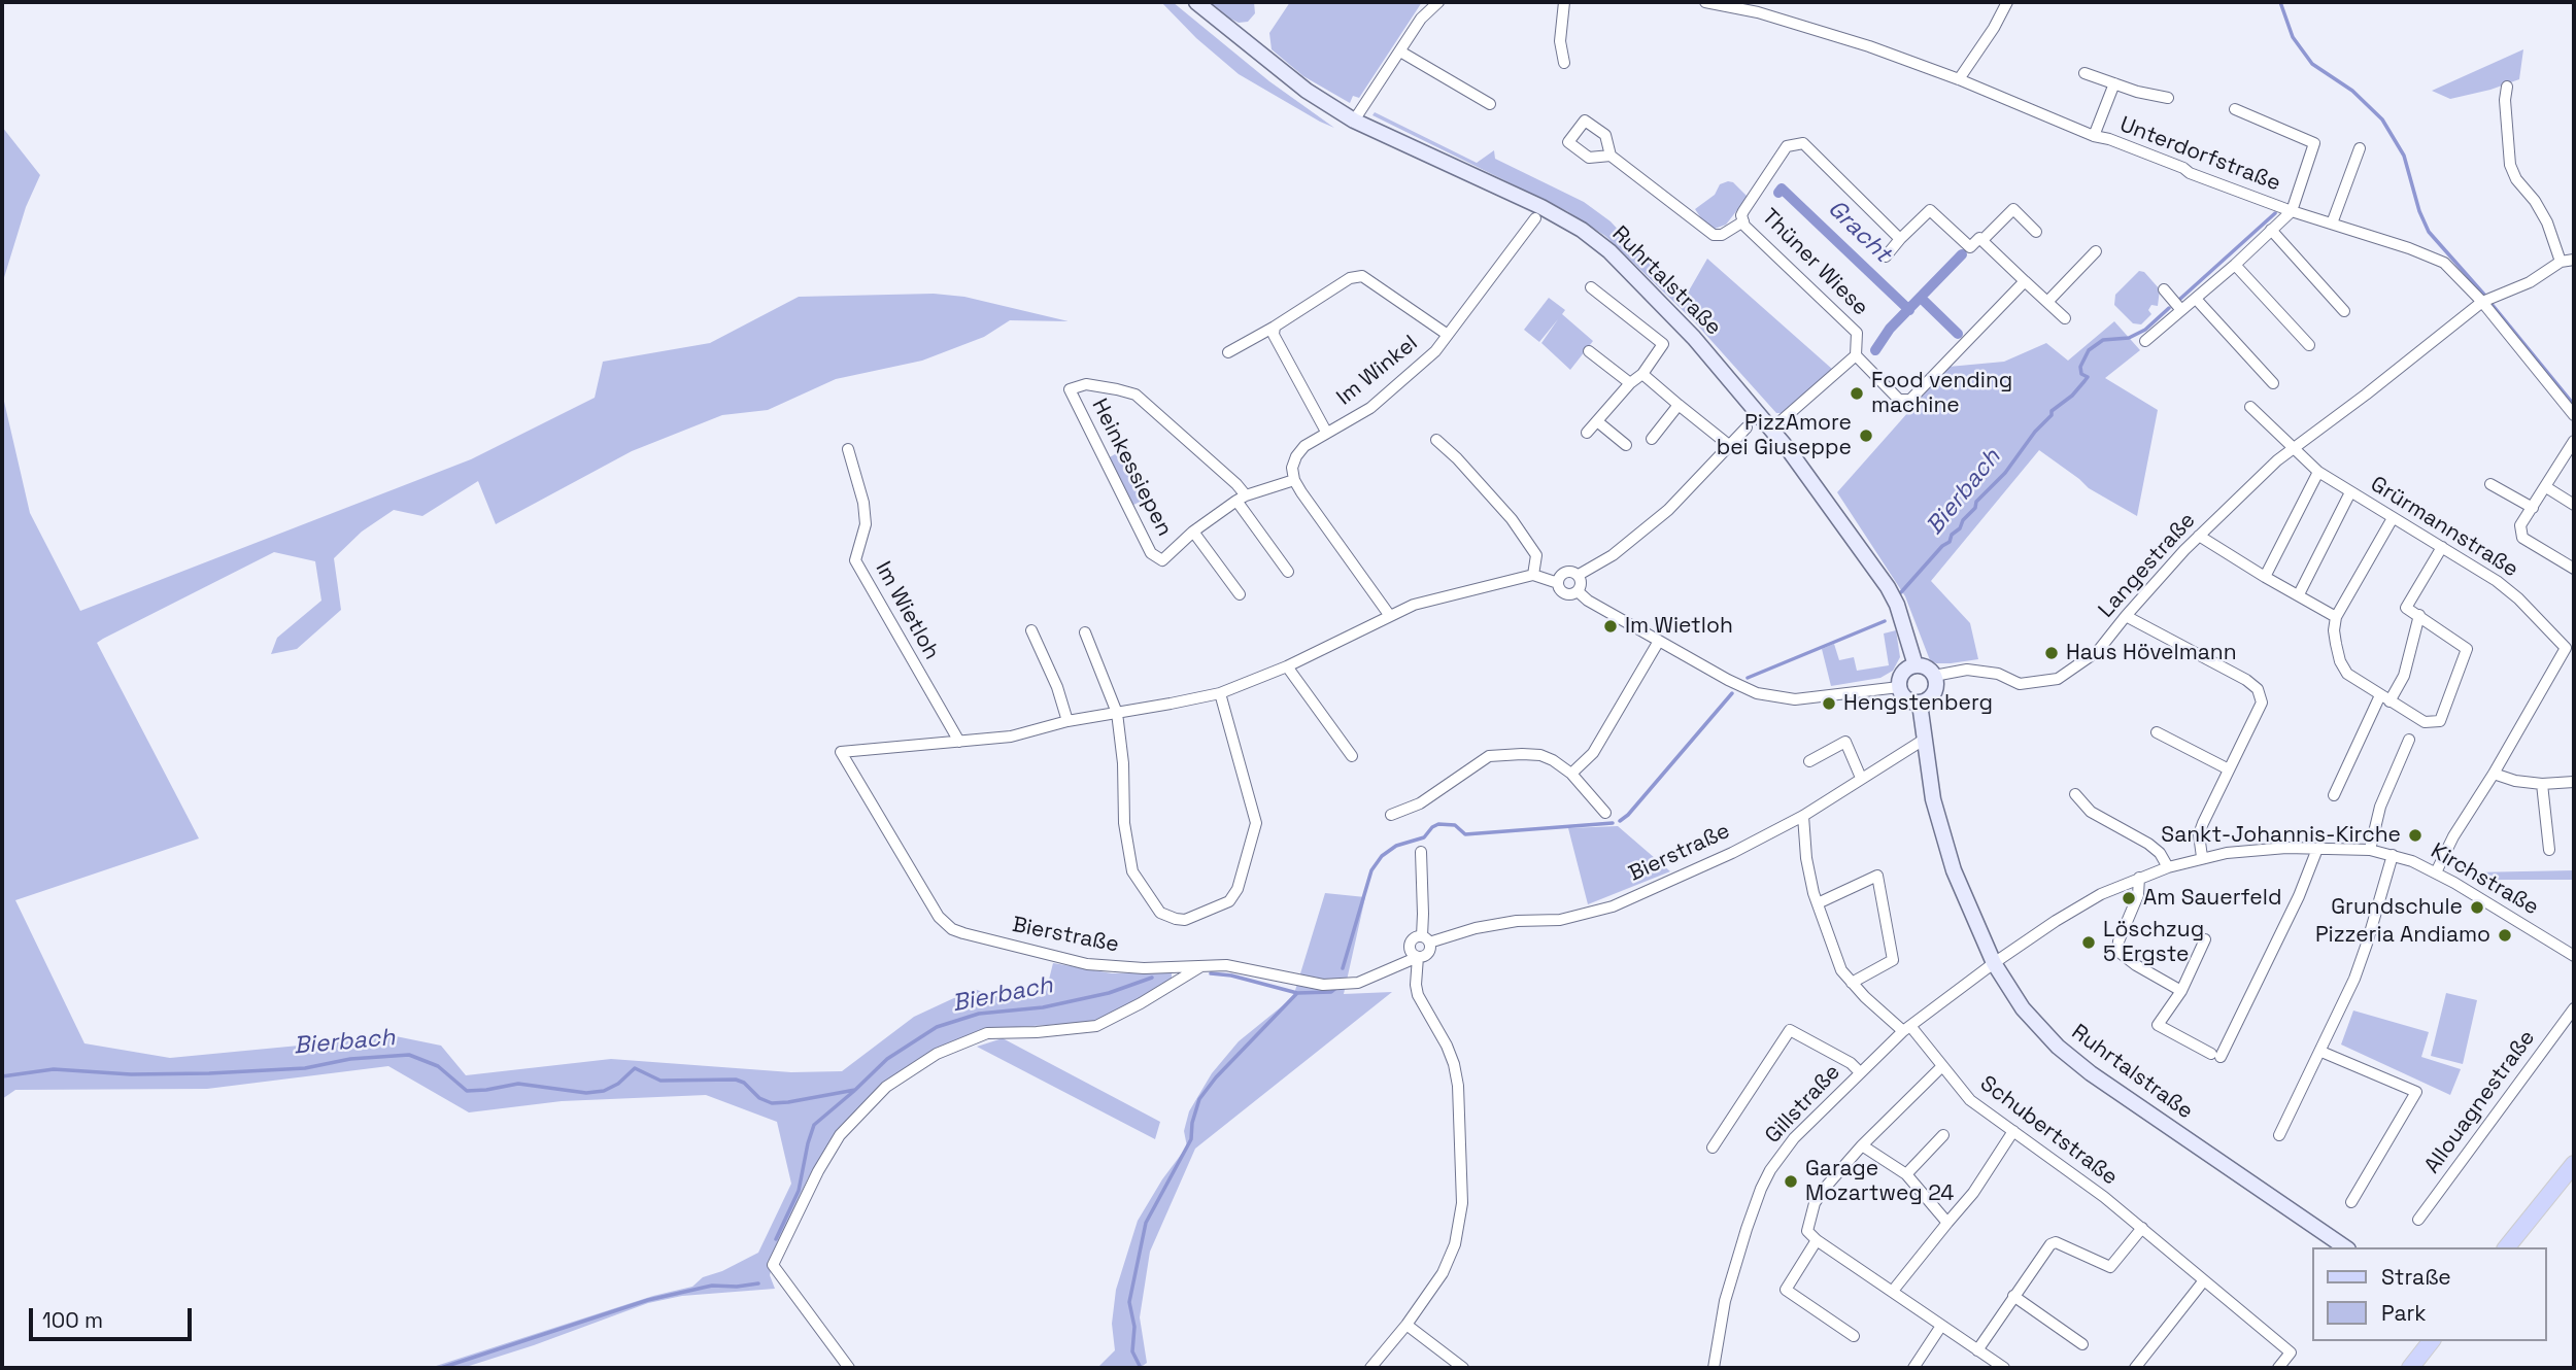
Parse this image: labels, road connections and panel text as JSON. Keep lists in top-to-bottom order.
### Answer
{
  "streets": {
    "main road": ["Ruhrtalstraße"],
    "street": [
      "Unterdorfstraße",
      "Thüner Wiese",
      "Im Winkel",
      "Heinkessiepen",
      "Grürmannstraße",
      "Langestraße",
      "Im Wietloh",
      "Bierstraße",
      "Kirchstraße",
      "Allouagnestraße",
      "Gillstraße",
      "Schubertstraße"
    ]
  },
  "crossings": [
    ["Unterdorfstraße", "Langestraße"],
    ["Ruhrtalstraße", "Langestraße"],
    ["Ruhrtalstraße", "Bierstraße"],
    ["Ruhrtalstraße", "Kirchstraße"],
    ["Ruhrtalstraße", "Gillstraße"],
    ["Grürmannstraße", "Langestraße"],
    ["Grürmannstraße", "Kirchstraße"],
    ["Im Wietloh", "Bierstraße"],
    ["Bierstraße", "Schubertstraße"],
    ["Kirchstraße", "Gillstraße"],
    ["Gillstraße", "Schubertstraße"]
  ],
  "water": ["Gracht", "Bierbach"],
  "places": [
    "Food vending machine",
    "PizzAmore bei Giuseppe",
    "Im Wietloh",
    "Haus Hövelmann",
    "Hengstenberg",
    "Sankt-Johannis-Kirche",
    "Am Sauerfeld",
    "Grundschule",
    "Pizzeria Andiamo",
    "Löschzug 5 Ergste",
    "Garage Mozartweg 24"
  ],
  "legend": ["Straße", "Park"],
  "scale_bar": "100 m"
}
